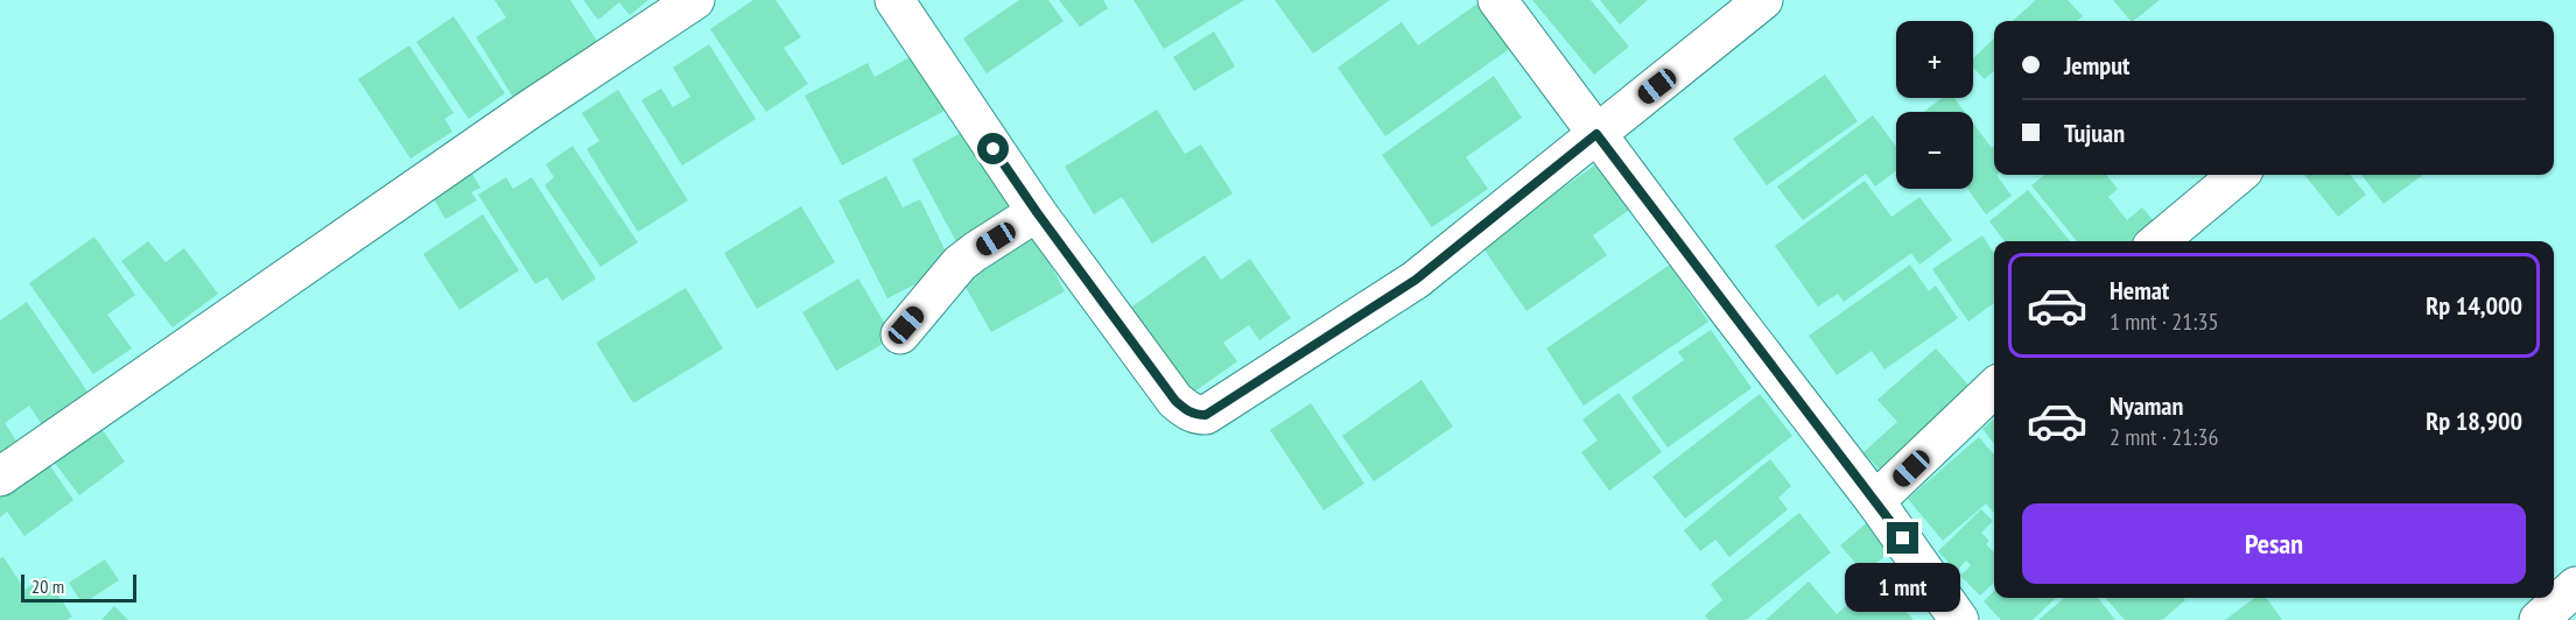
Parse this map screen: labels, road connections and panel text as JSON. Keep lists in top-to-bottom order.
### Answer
{
  "scale_bar": "20 m",
  "page": {
    "map_buttons": ["+", "−"],
    "banner": ["Jemput", "Tujuan"],
    "list": [
      {
        "name": "Hemat",
        "note": "1 mnt · 21:35",
        "value": "Rp 14,000"
      },
      {
        "name": "Nyaman",
        "note": "2 mnt · 21:36",
        "value": "Rp 18,900"
      }
    ],
    "buttons": "Pesan",
    "bubble": "1 mnt",
    "scale": "20 m"
  }
}
